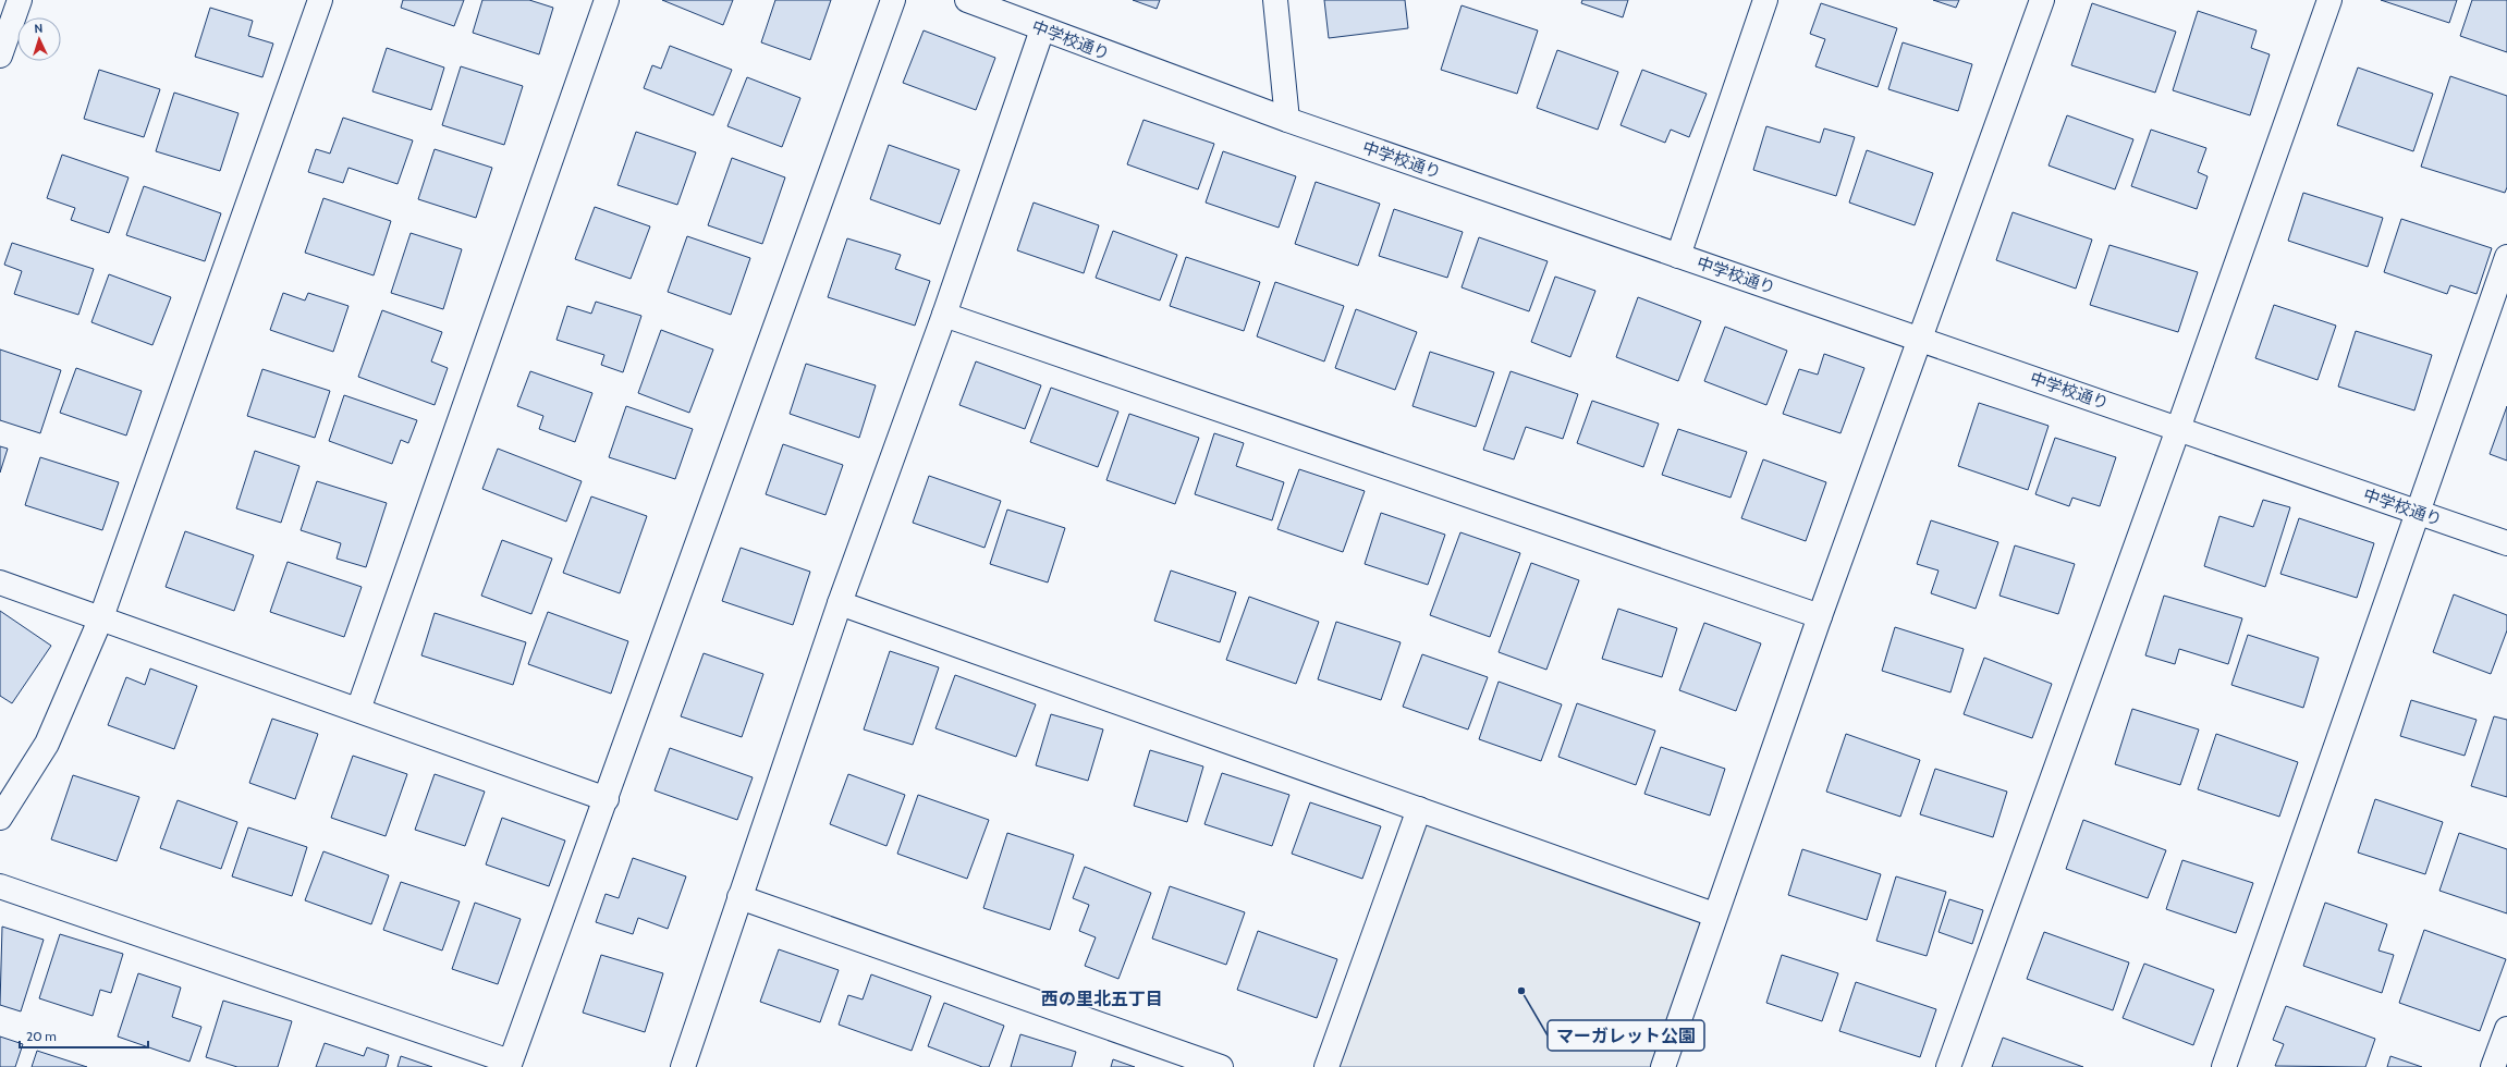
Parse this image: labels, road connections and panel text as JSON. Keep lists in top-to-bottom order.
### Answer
{
  "streets": {
    "street": ["中学校通り"]
  },
  "districts": ["西の里北五丁目"],
  "places": ["マーガレット公園"],
  "scale_bar": "20 m",
  "north": "top"
}
